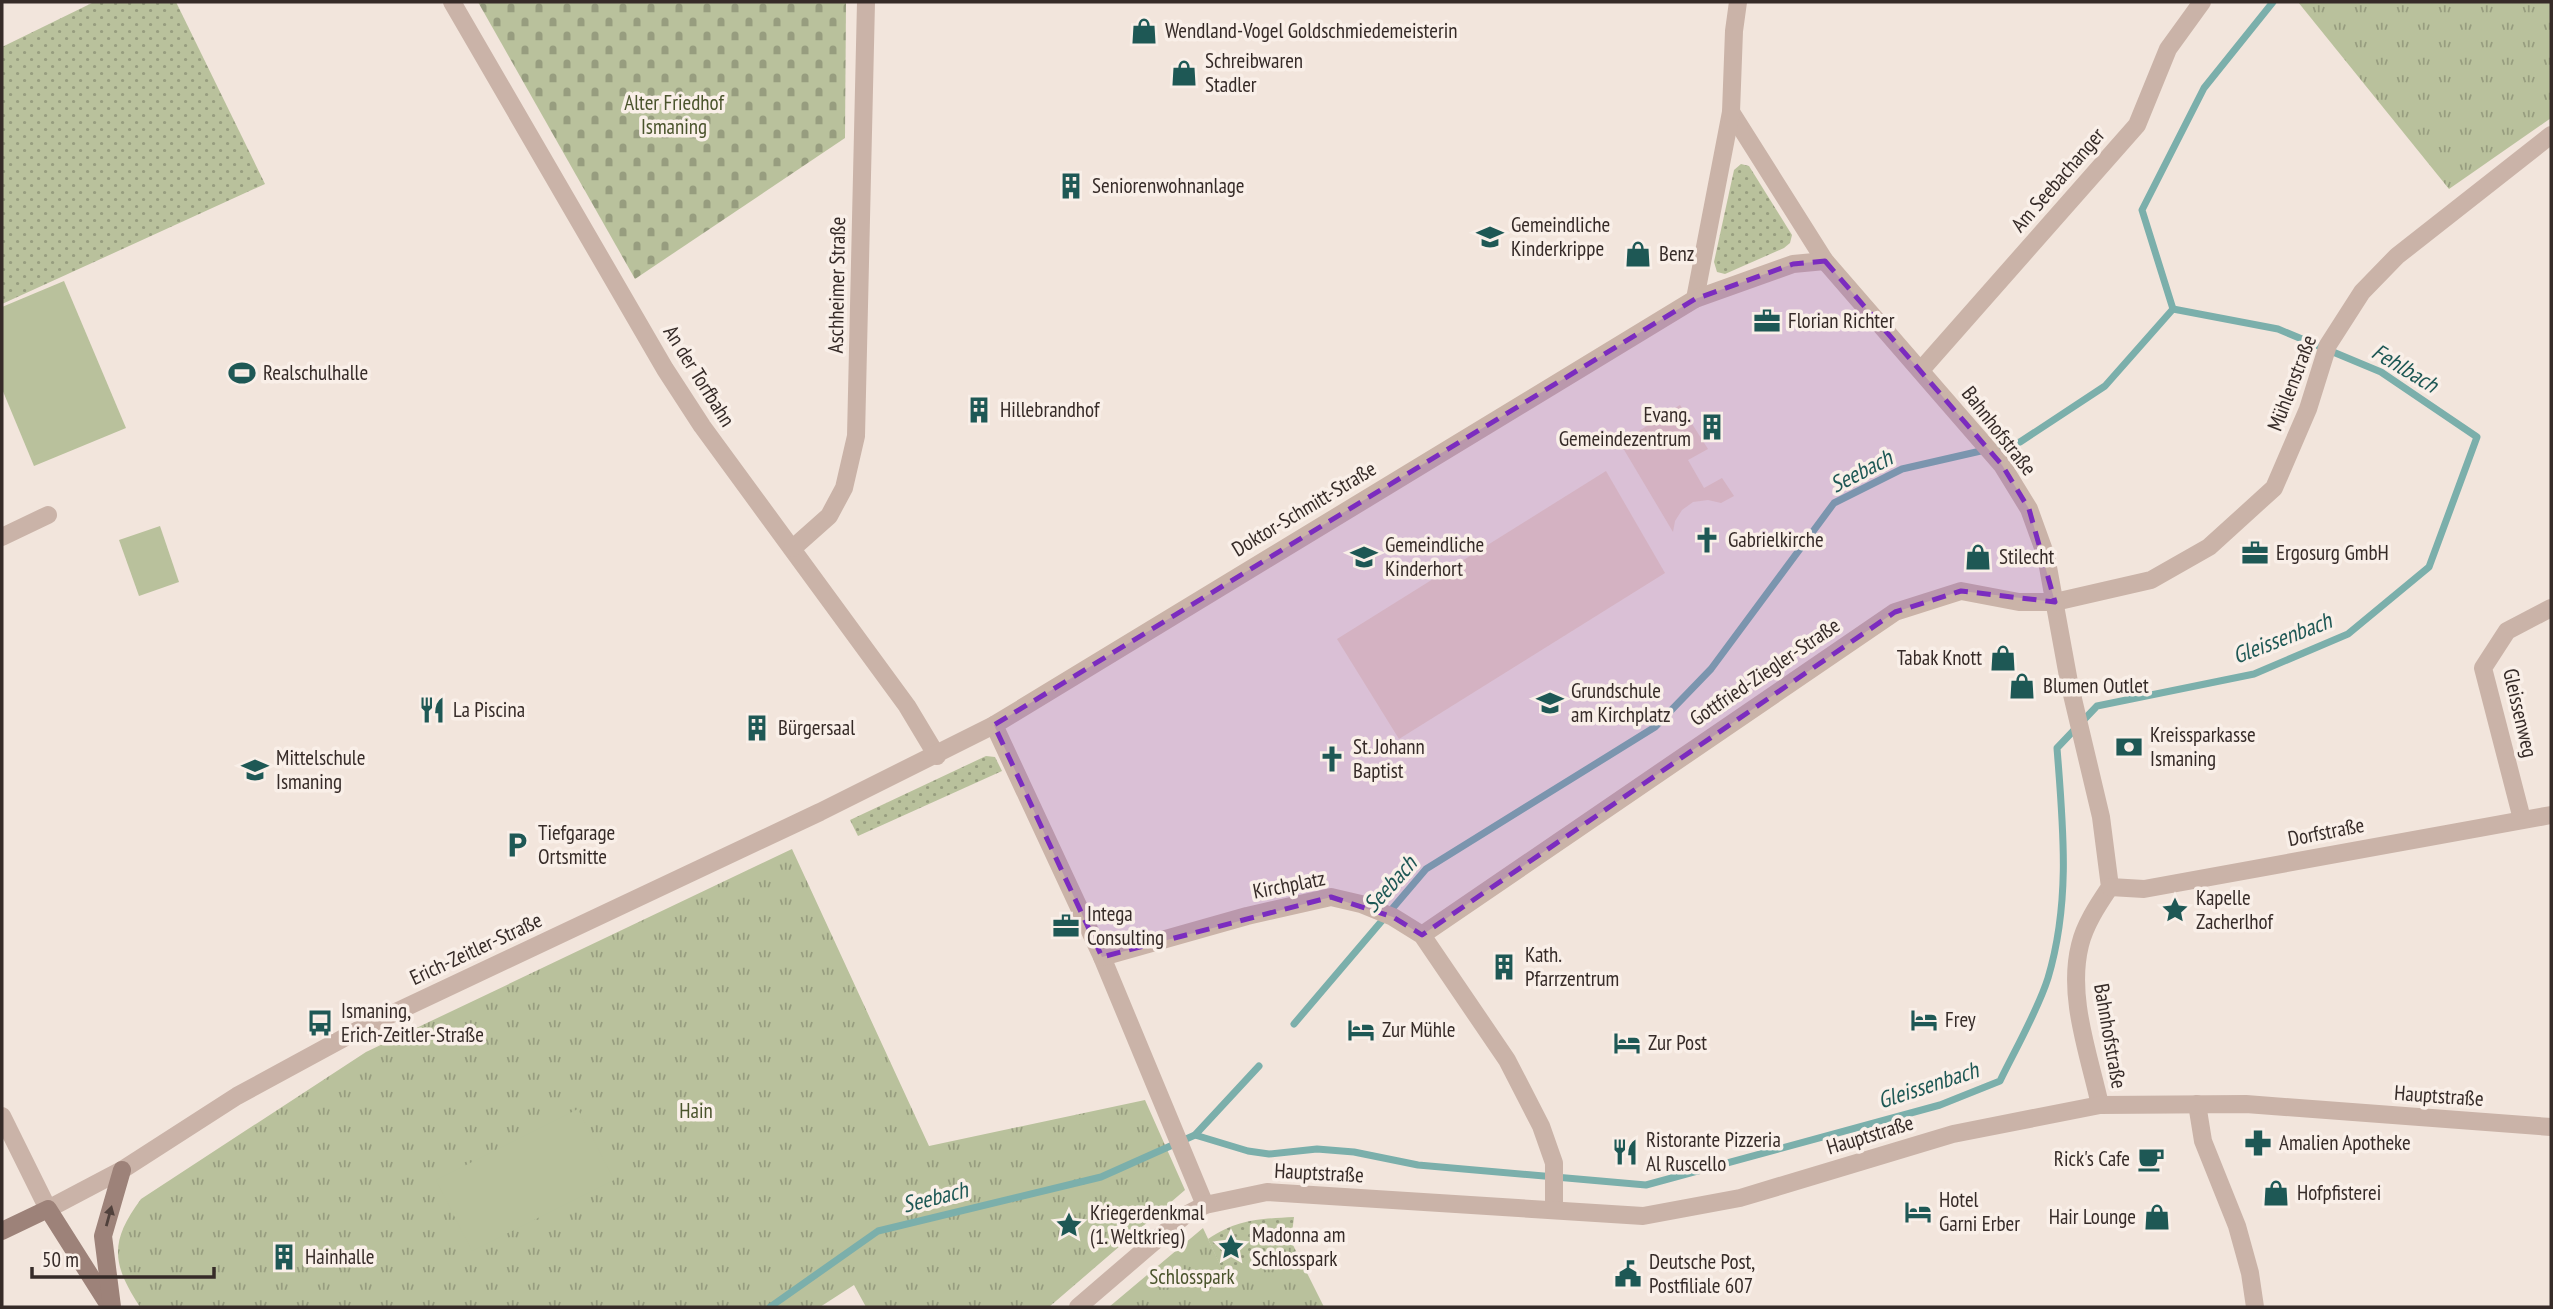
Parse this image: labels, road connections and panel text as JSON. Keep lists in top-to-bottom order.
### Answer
{
  "streets": {
    "street": [
      "Am Seebachanger",
      "Aschheimer Straße",
      "An der Torfbahn",
      "Mühlenstraße",
      "Bahnhofstraße",
      "Doktor-Schmitt-Straße",
      "Gottfried-Ziegler-Straße",
      "Gleissenweg",
      "Dorfstraße",
      "Kirchplatz",
      "Erich-Zeitler-Straße",
      "Hauptstraße"
    ]
  },
  "crossings": [
    ["Am Seebachanger", "Bahnhofstraße"],
    ["Aschheimer Straße", "An der Torfbahn"],
    ["An der Torfbahn", "Doktor-Schmitt-Straße"],
    ["An der Torfbahn", "Erich-Zeitler-Straße"],
    ["Mühlenstraße", "Bahnhofstraße"],
    ["Mühlenstraße", "Gottfried-Ziegler-Straße"],
    ["Bahnhofstraße", "Doktor-Schmitt-Straße"],
    ["Bahnhofstraße", "Gottfried-Ziegler-Straße"],
    ["Bahnhofstraße", "Dorfstraße"],
    ["Bahnhofstraße", "Hauptstraße"],
    ["Doktor-Schmitt-Straße", "Erich-Zeitler-Straße"],
    ["Gottfried-Ziegler-Straße", "Kirchplatz"],
    ["Gleissenweg", "Dorfstraße"],
    ["Kirchplatz", "Hauptstraße"]
  ],
  "water": ["Fehlbach", "Seebach", "Gleissenbach"],
  "parks": ["Alter Friedhof Ismaning", "Hain", "Schlosspark"],
  "places": {
    "shop": [
      "Wendland-Vogel Goldschmiedemeisterin",
      "Schreibwaren Stadler",
      "Benz",
      "Stilecht",
      "Tabak Knott",
      "Blumen Outlet",
      "Hofpfisterei",
      "Hair Lounge"
    ],
    "building": [
      "Seniorenwohnanlage",
      "Hillebrandhof",
      "Evang. Gemeindezentrum",
      "Bürgersaal",
      "Kath. Pfarrzentrum",
      "Hainhalle"
    ],
    "school or university": [
      "Gemeindliche Kinderkrippe",
      "Gemeindliche Kinderhort",
      "Grundschule am Kirchplatz",
      "Mittelschule Ismaning"
    ],
    "office": ["Florian Richter", "Ergosurg GmbH", "Intega Consulting"],
    "sports": ["Realschulhalle"],
    "church": ["Gabrielkirche", "St. Johann Baptist"],
    "restaurant": ["La Piscina", "Ristorante Pizzeria Al Ruscello"],
    "bank": ["Kreissparkasse Ismaning"],
    "parking": ["Tiefgarage Ortsmitte"],
    "place": ["Kapelle Zacherlhof", "Kriegerdenkmal (1. Weltkrieg)", "Madonna am Schlosspark"],
    "hotel": [
      "Frey",
      "Zur Mühle",
      "Zur Post",
      "Hotel Garni Erber"
    ],
    "bus stop": ["Ismaning, Erich-Zeitler-Straße"],
    "pharmacy": ["Amalien Apotheke"],
    "cafe": ["Rick's Cafe"],
    "public building": ["Deutsche Post, Postfiliale 607"]
  },
  "scale_bar": "50 m"
}
